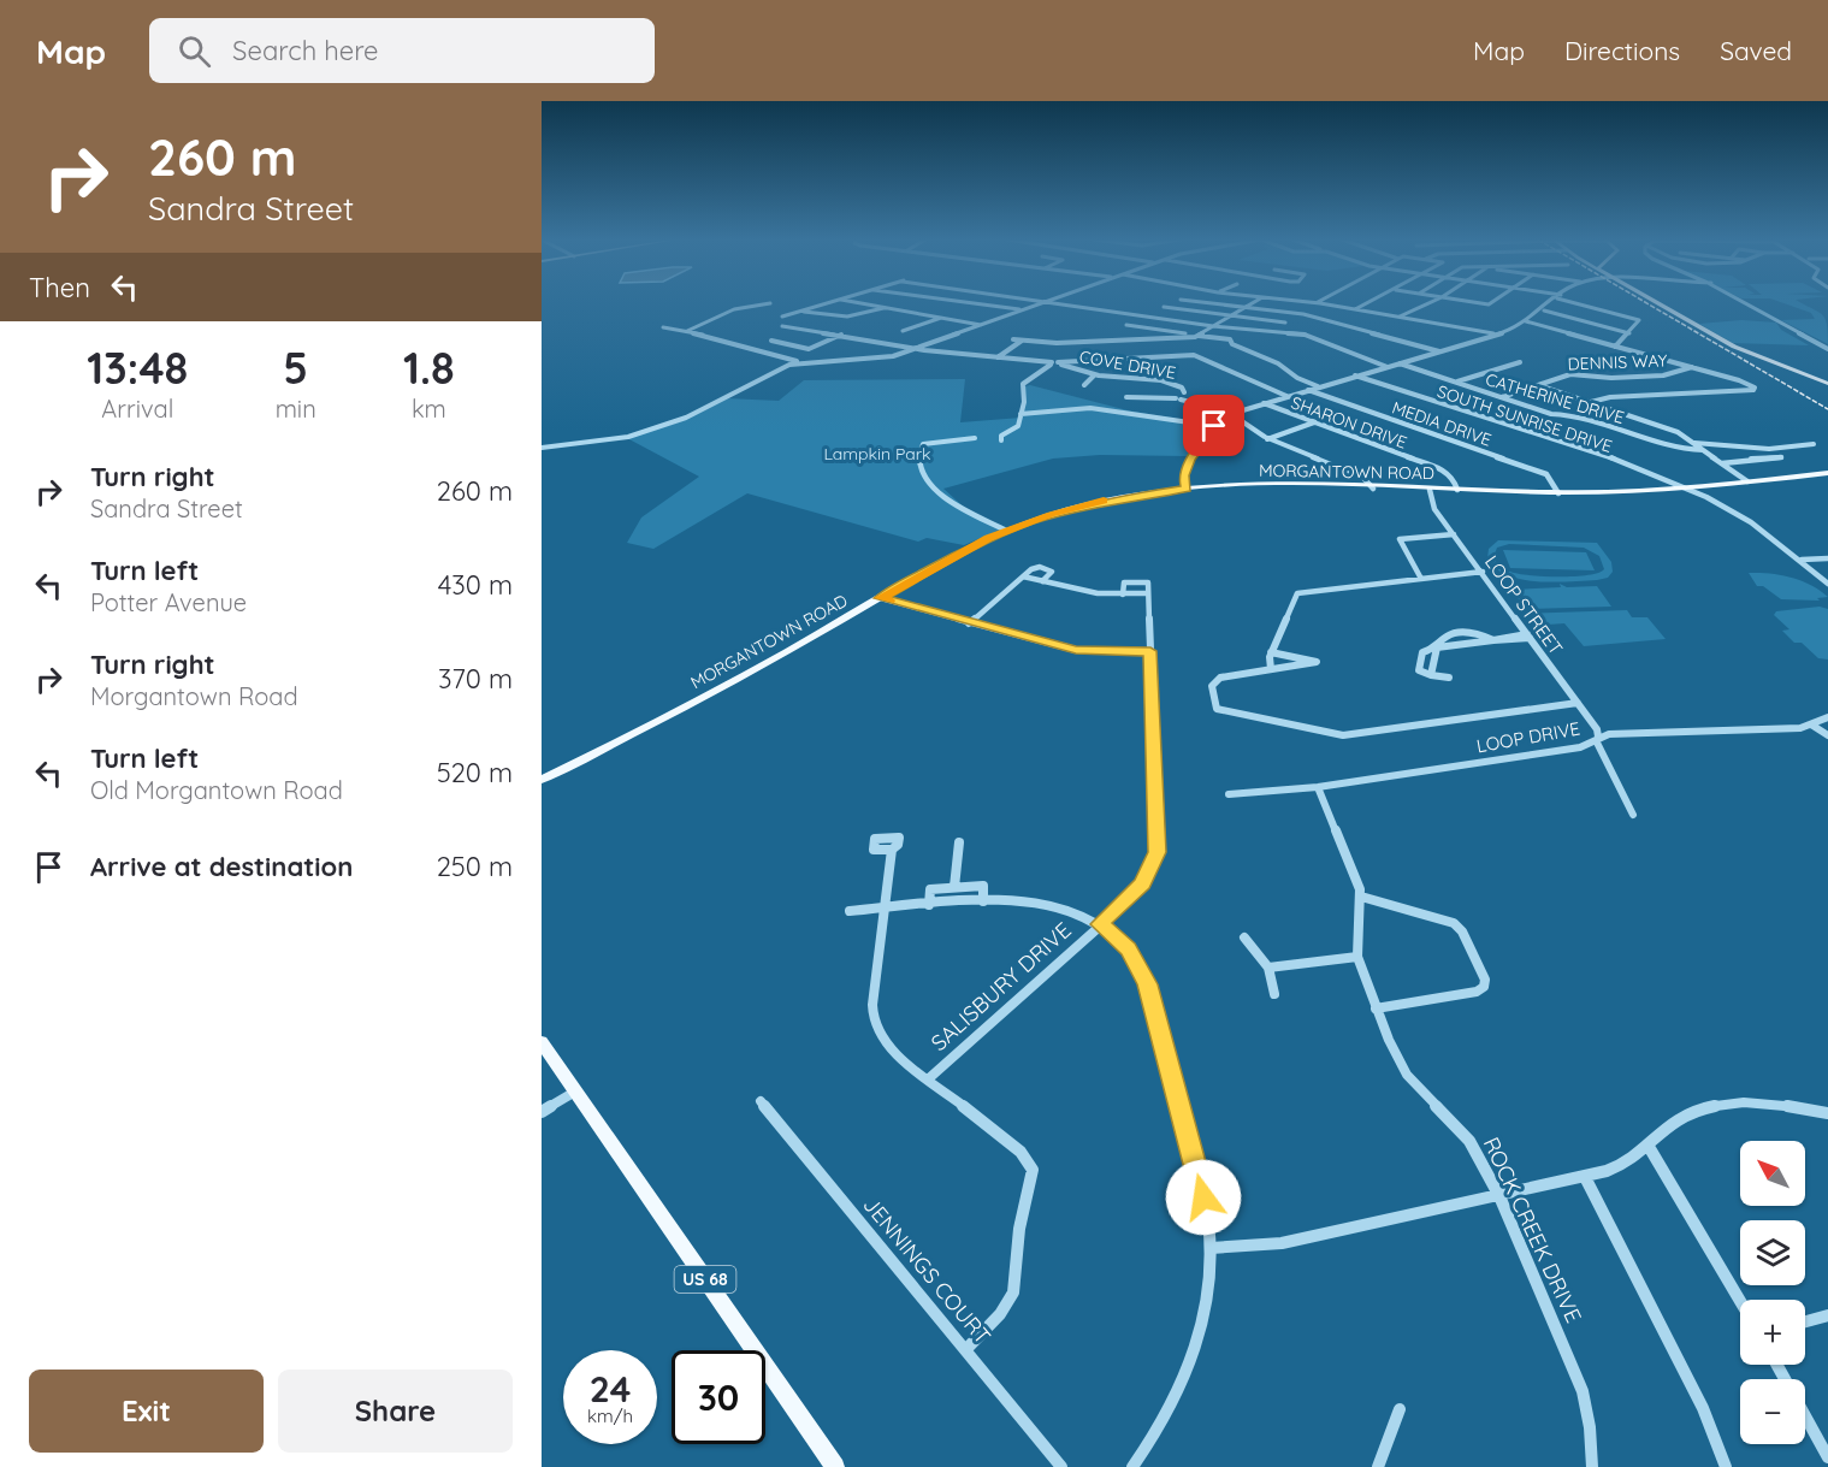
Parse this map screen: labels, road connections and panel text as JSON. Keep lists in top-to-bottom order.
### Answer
{
  "streets": {
    "main road": ["MORGANTOWN ROAD", "US 68"],
    "street": [
      "DENNIS WAY",
      "COVE DRIVE",
      "CATHERINE DRIVE",
      "SOUTH SUNRISE DRIVE",
      "SHARON DRIVE",
      "MEDIA DRIVE",
      "LOOP STREET",
      "LOOP DRIVE",
      "SALISBURY DRIVE",
      "ROCK CREEK DRIVE",
      "JENNINGS COURT"
    ]
  },
  "crossings": [
    ["DENNIS WAY", "CATHERINE DRIVE"],
    ["SOUTH SUNRISE DRIVE", "MORGANTOWN ROAD"],
    ["SHARON DRIVE", "MORGANTOWN ROAD"],
    ["MEDIA DRIVE", "MORGANTOWN ROAD"],
    ["MORGANTOWN ROAD", "LOOP STREET"],
    ["LOOP STREET", "LOOP DRIVE"],
    ["LOOP DRIVE", "ROCK CREEK DRIVE"]
  ],
  "parks": ["Lampkin Park"],
  "north": "top left",
  "page": {
    "header": "Map",
    "search": "Search here",
    "nav": ["Map", "Directions", "Saved"],
    "turn": ["260 m", "Sandra Street"],
    "then": "Then",
    "eta": [
      "13:48",
      "Arrival",
      "5",
      "min",
      "1.8",
      "km"
    ],
    "list": [
      {
        "name": "Turn right",
        "note": "Sandra Street",
        "value": "260 m"
      },
      {
        "name": "Turn left",
        "note": "Potter Avenue",
        "value": "430 m"
      },
      {
        "name": "Turn right",
        "note": "Morgantown Road",
        "value": "370 m"
      },
      {
        "name": "Turn left",
        "note": "Old Morgantown Road",
        "value": "520 m"
      },
      {
        "name": "Arrive at destination",
        "value": "250 m"
      }
    ],
    "map_buttons": ["+", "−"],
    "speed": "24 km/h",
    "limit": "30",
    "buttons": ["Exit", "Share"]
  }
}
